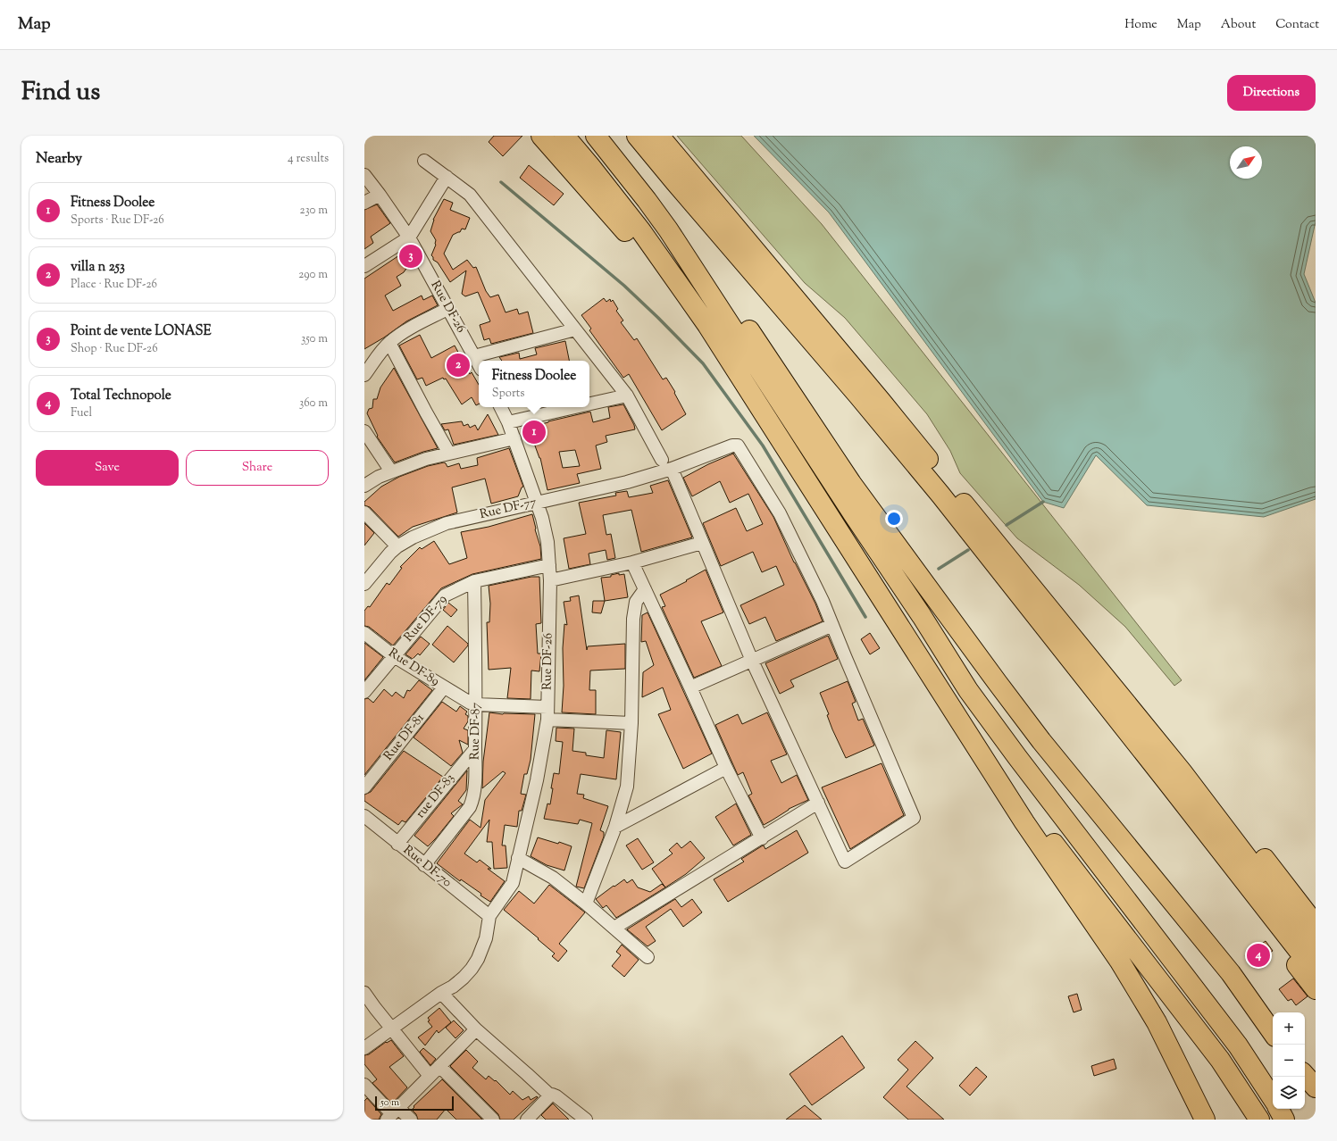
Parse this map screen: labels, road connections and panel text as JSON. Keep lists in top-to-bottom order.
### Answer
{
  "streets": {
    "street": [
      "Rue DF-26",
      "Rue DF-77",
      "Rue DF-79",
      "Rue DF-89",
      "Rue DF-87",
      "Rue DF-81",
      "rue DF-83",
      "Rue DF-70"
    ]
  },
  "crossings": [
    ["Rue DF-26", "Rue DF-77"],
    ["Rue DF-26", "Rue DF-79"],
    ["Rue DF-26", "Rue DF-89"],
    ["Rue DF-26", "Rue DF-70"],
    ["Rue DF-79", "Rue DF-89"],
    ["Rue DF-79", "Rue DF-87"],
    ["Rue DF-89", "Rue DF-87"],
    ["Rue DF-89", "Rue DF-81"],
    ["Rue DF-87", "rue DF-83"],
    ["Rue DF-87", "Rue DF-70"],
    ["rue DF-83", "Rue DF-70"]
  ],
  "scale_bar": "50 m",
  "north": "top right",
  "page": {
    "header": "Map",
    "nav": [
      "Home",
      "Map",
      "About",
      "Contact"
    ],
    "title": "Find us",
    "buttons": [
      "Directions",
      ["Save", "Share"]
    ],
    "heading": ["Nearby", "4 results"],
    "list": [
      {
        "mark": "1",
        "name": "Fitness Doolee",
        "note": "Sports · Rue DF-26",
        "value": "230 m"
      },
      {
        "mark": "2",
        "name": "villa n 253",
        "note": "Place · Rue DF-26",
        "value": "290 m"
      },
      {
        "mark": "3",
        "name": "Point de vente LONASE",
        "note": "Shop · Rue DF-26",
        "value": "350 m"
      },
      {
        "mark": "4",
        "name": "Total Technopole",
        "note": "Fuel",
        "value": "360 m"
      }
    ],
    "pins": [
      "3",
      "2",
      "1",
      "4"
    ],
    "popup": ["Fitness Doolee", "Sports"],
    "map_buttons": ["+", "−"],
    "scale": "50 m"
  }
}
